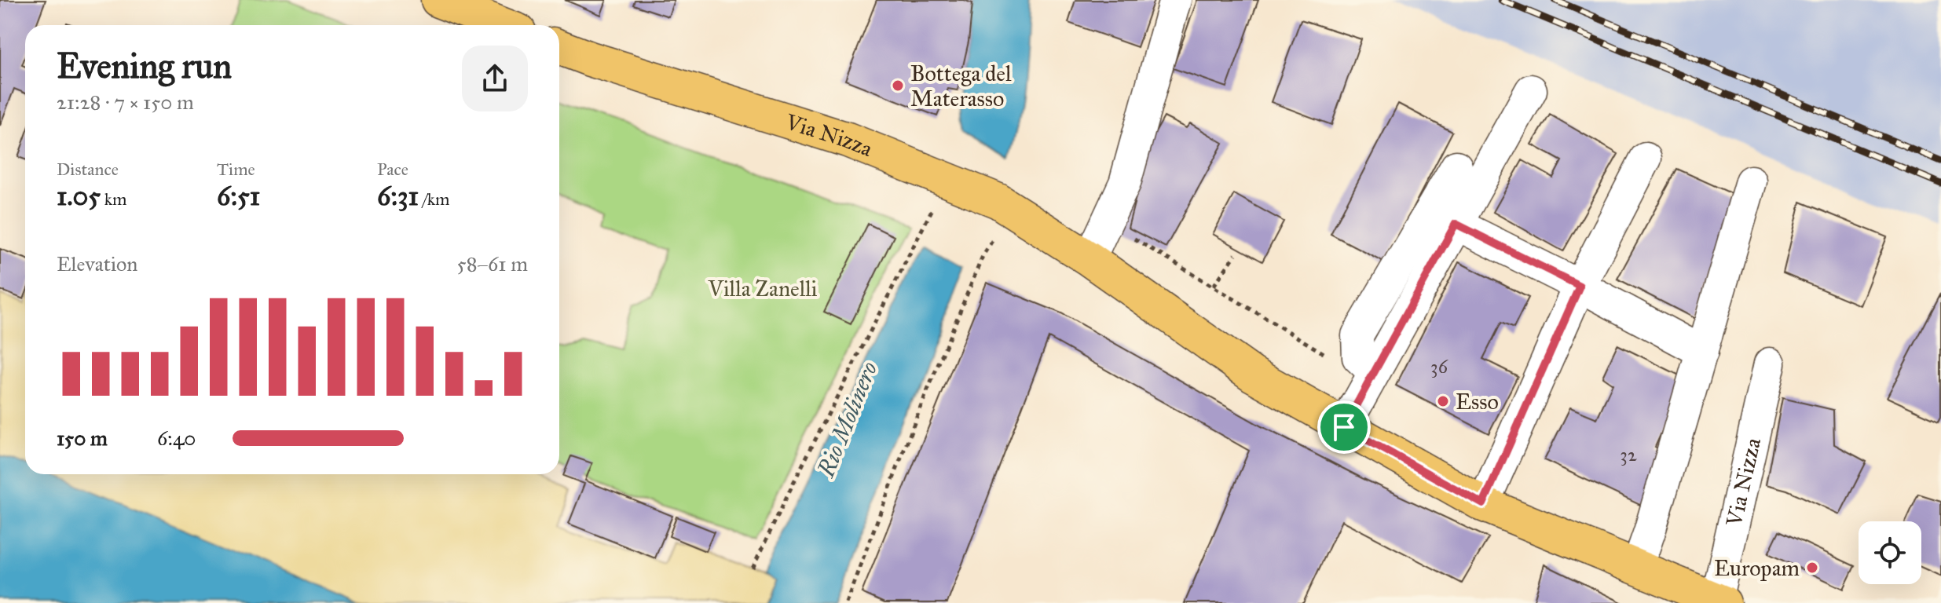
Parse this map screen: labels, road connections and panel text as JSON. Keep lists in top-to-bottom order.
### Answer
{
  "streets": {
    "main road": ["Via Nizza"]
  },
  "water": ["Rio Molinero"],
  "parks": ["Villa Zanelli"],
  "places": ["Bottega del Materasso", "Esso", "Europam"],
  "house_numbers": ["36", "32"],
  "page": {
    "heading": ["Evening run", "21:28 · 7 × 150 m"],
    "stats": [
      ["Distance", "1.05 km"],
      ["Time", "6:51"],
      ["Pace", "6:31 /km"]
    ],
    "chart": ["Elevation", "58–61 m"],
    "list": [
      {
        "name": "150 m",
        "note": "6:40"
      }
    ]
  }
}
